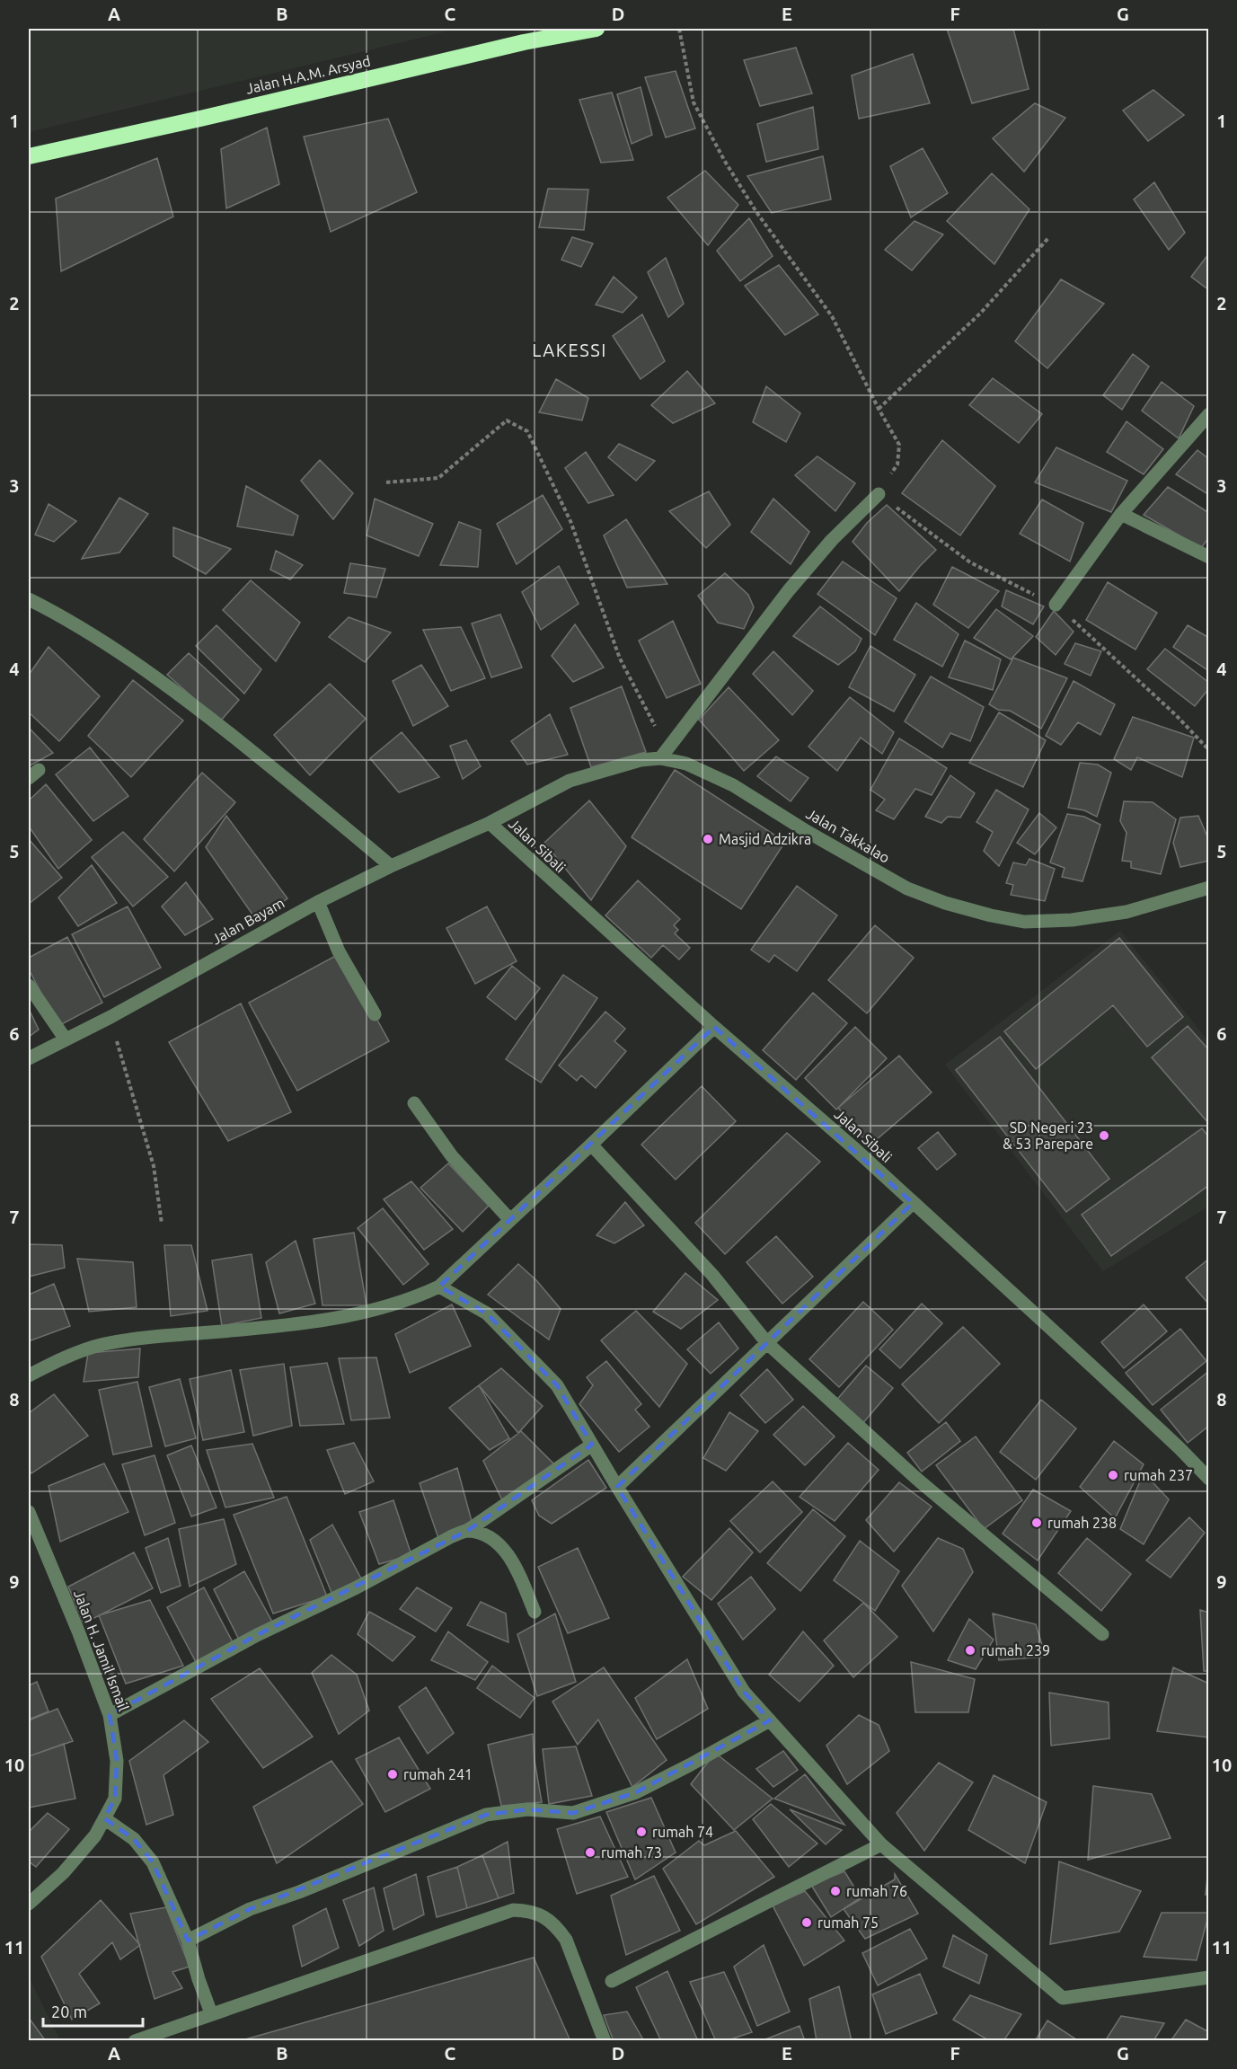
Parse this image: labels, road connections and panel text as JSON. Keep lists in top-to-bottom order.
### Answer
{
  "streets": {
    "highway": ["Jalan H.A.M. Arsyad"],
    "street": [
      "Jalan Takkalao",
      "Jalan Sibali",
      "Jalan Bayam",
      "Jalan H. Jamil Ismail"
    ]
  },
  "crossings": [
    ["Jalan Takkalao", "Jalan Sibali"],
    ["Jalan Takkalao", "Jalan Bayam"],
    ["Jalan Sibali", "Jalan Bayam"]
  ],
  "districts": ["LAKESSI"],
  "places": [
    "Masjid Adzikra",
    "SD Negeri 23 & 53 Parepare",
    "rumah 237",
    "rumah 238",
    "rumah 239",
    "rumah 241",
    "rumah 74",
    "rumah 73",
    "rumah 76",
    "rumah 75"
  ],
  "scale_bar": "20 m",
  "grid": {
    "columns": [
      "A",
      "B",
      "C",
      "D",
      "E",
      "F",
      "G"
    ],
    "rows": [
      "1",
      "2",
      "3",
      "4",
      "5",
      "6",
      "7",
      "8",
      "9",
      "10",
      "11"
    ]
  }
}
